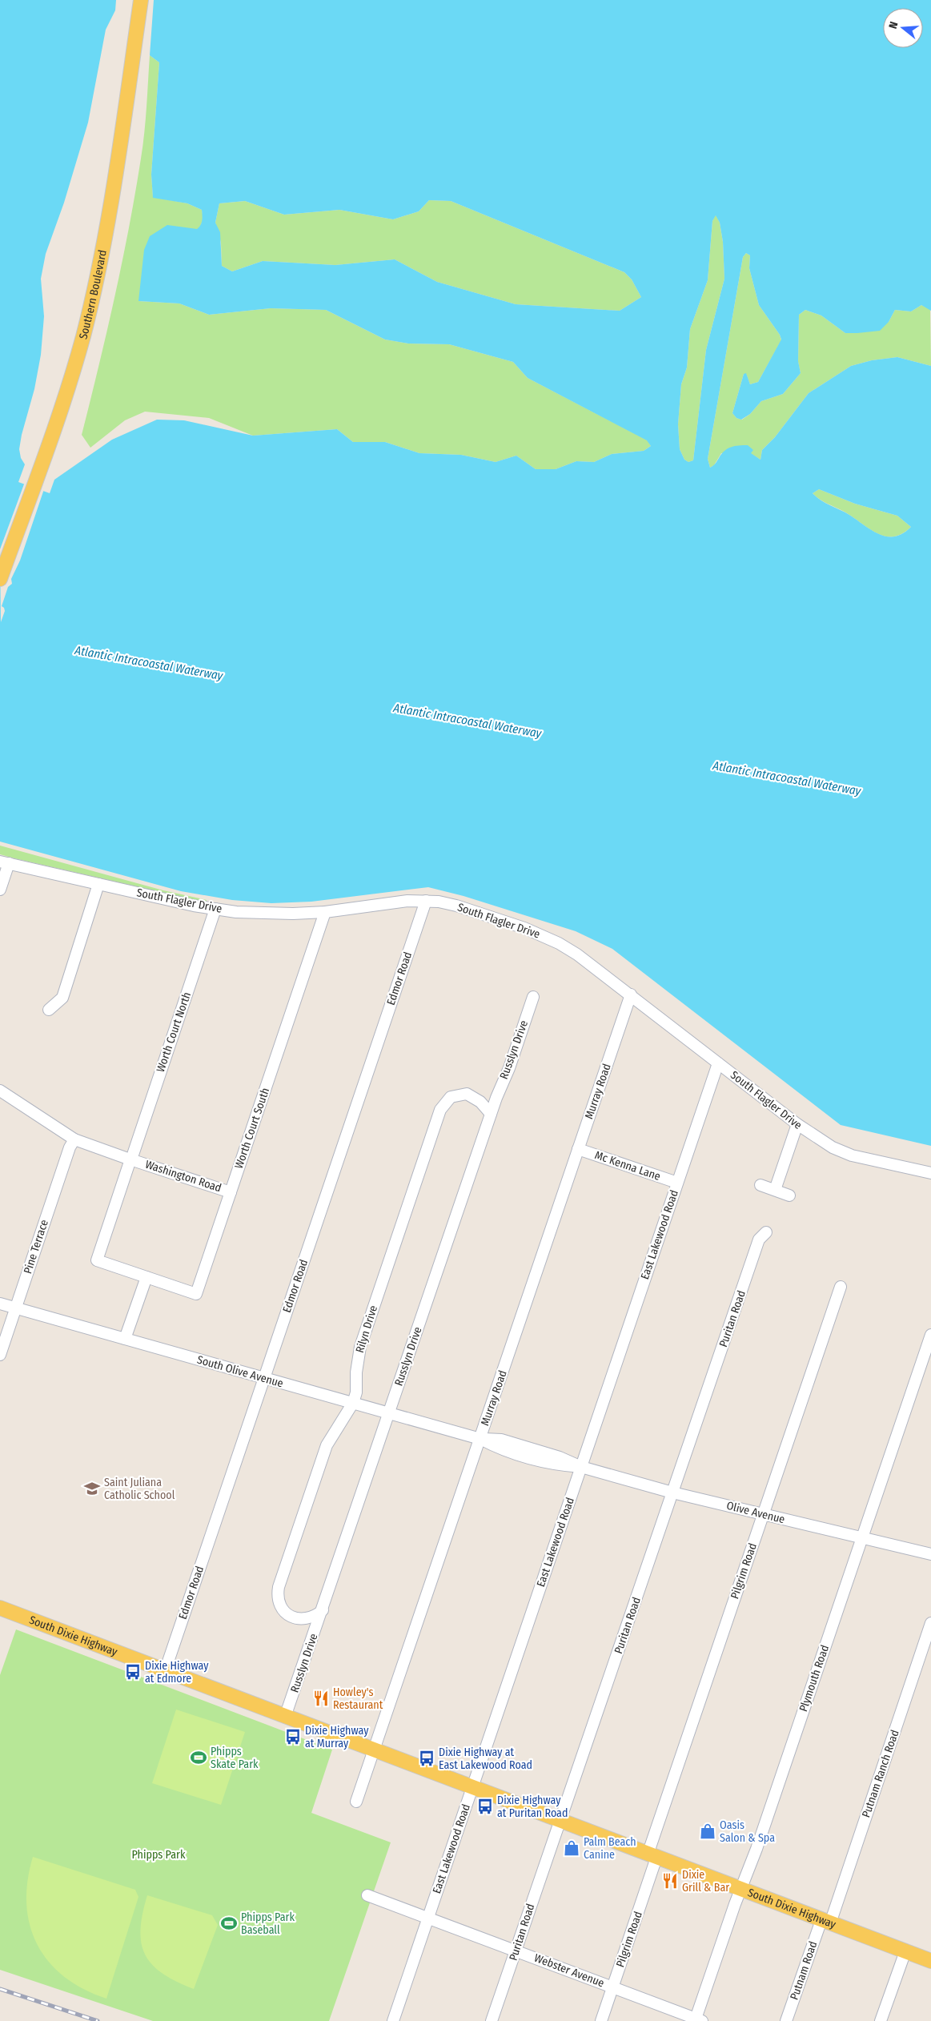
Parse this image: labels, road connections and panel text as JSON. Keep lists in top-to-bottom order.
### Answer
{
  "streets": {
    "main road": ["Southern Boulevard", "South Dixie Highway"],
    "street": [
      "South Flagler Drive",
      "Edmor Road",
      "Worth Court North",
      "Russlyn Drive",
      "Murray Road",
      "Worth Court South",
      "Mc Kenna Lane",
      "Washington Road",
      "East Lakewood Road",
      "Pine Terrace",
      "Puritan Road",
      "Rilyn Drive",
      "South Olive Avenue",
      "Olive Avenue",
      "Pilgrim Road",
      "Plymouth Road",
      "Putnam Ranch Road",
      "Webster Avenue",
      "Putnam Road"
    ]
  },
  "crossings": [
    ["South Flagler Drive", "Edmor Road"],
    ["South Flagler Drive", "Worth Court North"],
    ["South Flagler Drive", "Murray Road"],
    ["South Flagler Drive", "Worth Court South"],
    ["South Flagler Drive", "East Lakewood Road"],
    ["Edmor Road", "South Olive Avenue"],
    ["Edmor Road", "South Dixie Highway"],
    ["Worth Court North", "Worth Court South"],
    ["Worth Court North", "Washington Road"],
    ["Russlyn Drive", "Rilyn Drive"],
    ["Russlyn Drive", "South Olive Avenue"],
    ["Russlyn Drive", "South Dixie Highway"],
    ["Murray Road", "Mc Kenna Lane"],
    ["Murray Road", "South Olive Avenue"],
    ["Murray Road", "Olive Avenue"],
    ["Murray Road", "South Dixie Highway"],
    ["Worth Court South", "Washington Road"],
    ["Mc Kenna Lane", "East Lakewood Road"],
    ["Washington Road", "Pine Terrace"],
    ["East Lakewood Road", "Olive Avenue"],
    ["East Lakewood Road", "South Dixie Highway"],
    ["East Lakewood Road", "Webster Avenue"],
    ["Pine Terrace", "South Olive Avenue"],
    ["Puritan Road", "Olive Avenue"],
    ["Puritan Road", "South Dixie Highway"],
    ["Puritan Road", "Webster Avenue"],
    ["Rilyn Drive", "South Olive Avenue"],
    ["South Olive Avenue", "Olive Avenue"],
    ["Olive Avenue", "Pilgrim Road"],
    ["Olive Avenue", "Plymouth Road"],
    ["Pilgrim Road", "South Dixie Highway"],
    ["Pilgrim Road", "Webster Avenue"],
    ["South Dixie Highway", "Plymouth Road"],
    ["South Dixie Highway", "Putnam Ranch Road"],
    ["South Dixie Highway", "Putnam Road"],
    ["Plymouth Road", "Webster Avenue"],
    ["Putnam Ranch Road", "Putnam Road"]
  ],
  "water": ["Atlantic Intracoastal Waterway"],
  "parks": ["Phipps Park"],
  "places": {
    "school or university": ["Saint Juliana Catholic School"],
    "bus stop": [
      "Dixie Highway at Edmore",
      "Dixie Highway at Murray",
      "Dixie Highway at East Lakewood Road",
      "Dixie Highway at Puritan Road"
    ],
    "restaurant": ["Howley's Restaurant", "Dixie Grill & Bar"],
    "sports": ["Phipps Skate Park", "Phipps Park Baseball"],
    "shop": ["Oasis Salon & Spa", "Palm Beach Canine"]
  },
  "north": "left"
}
